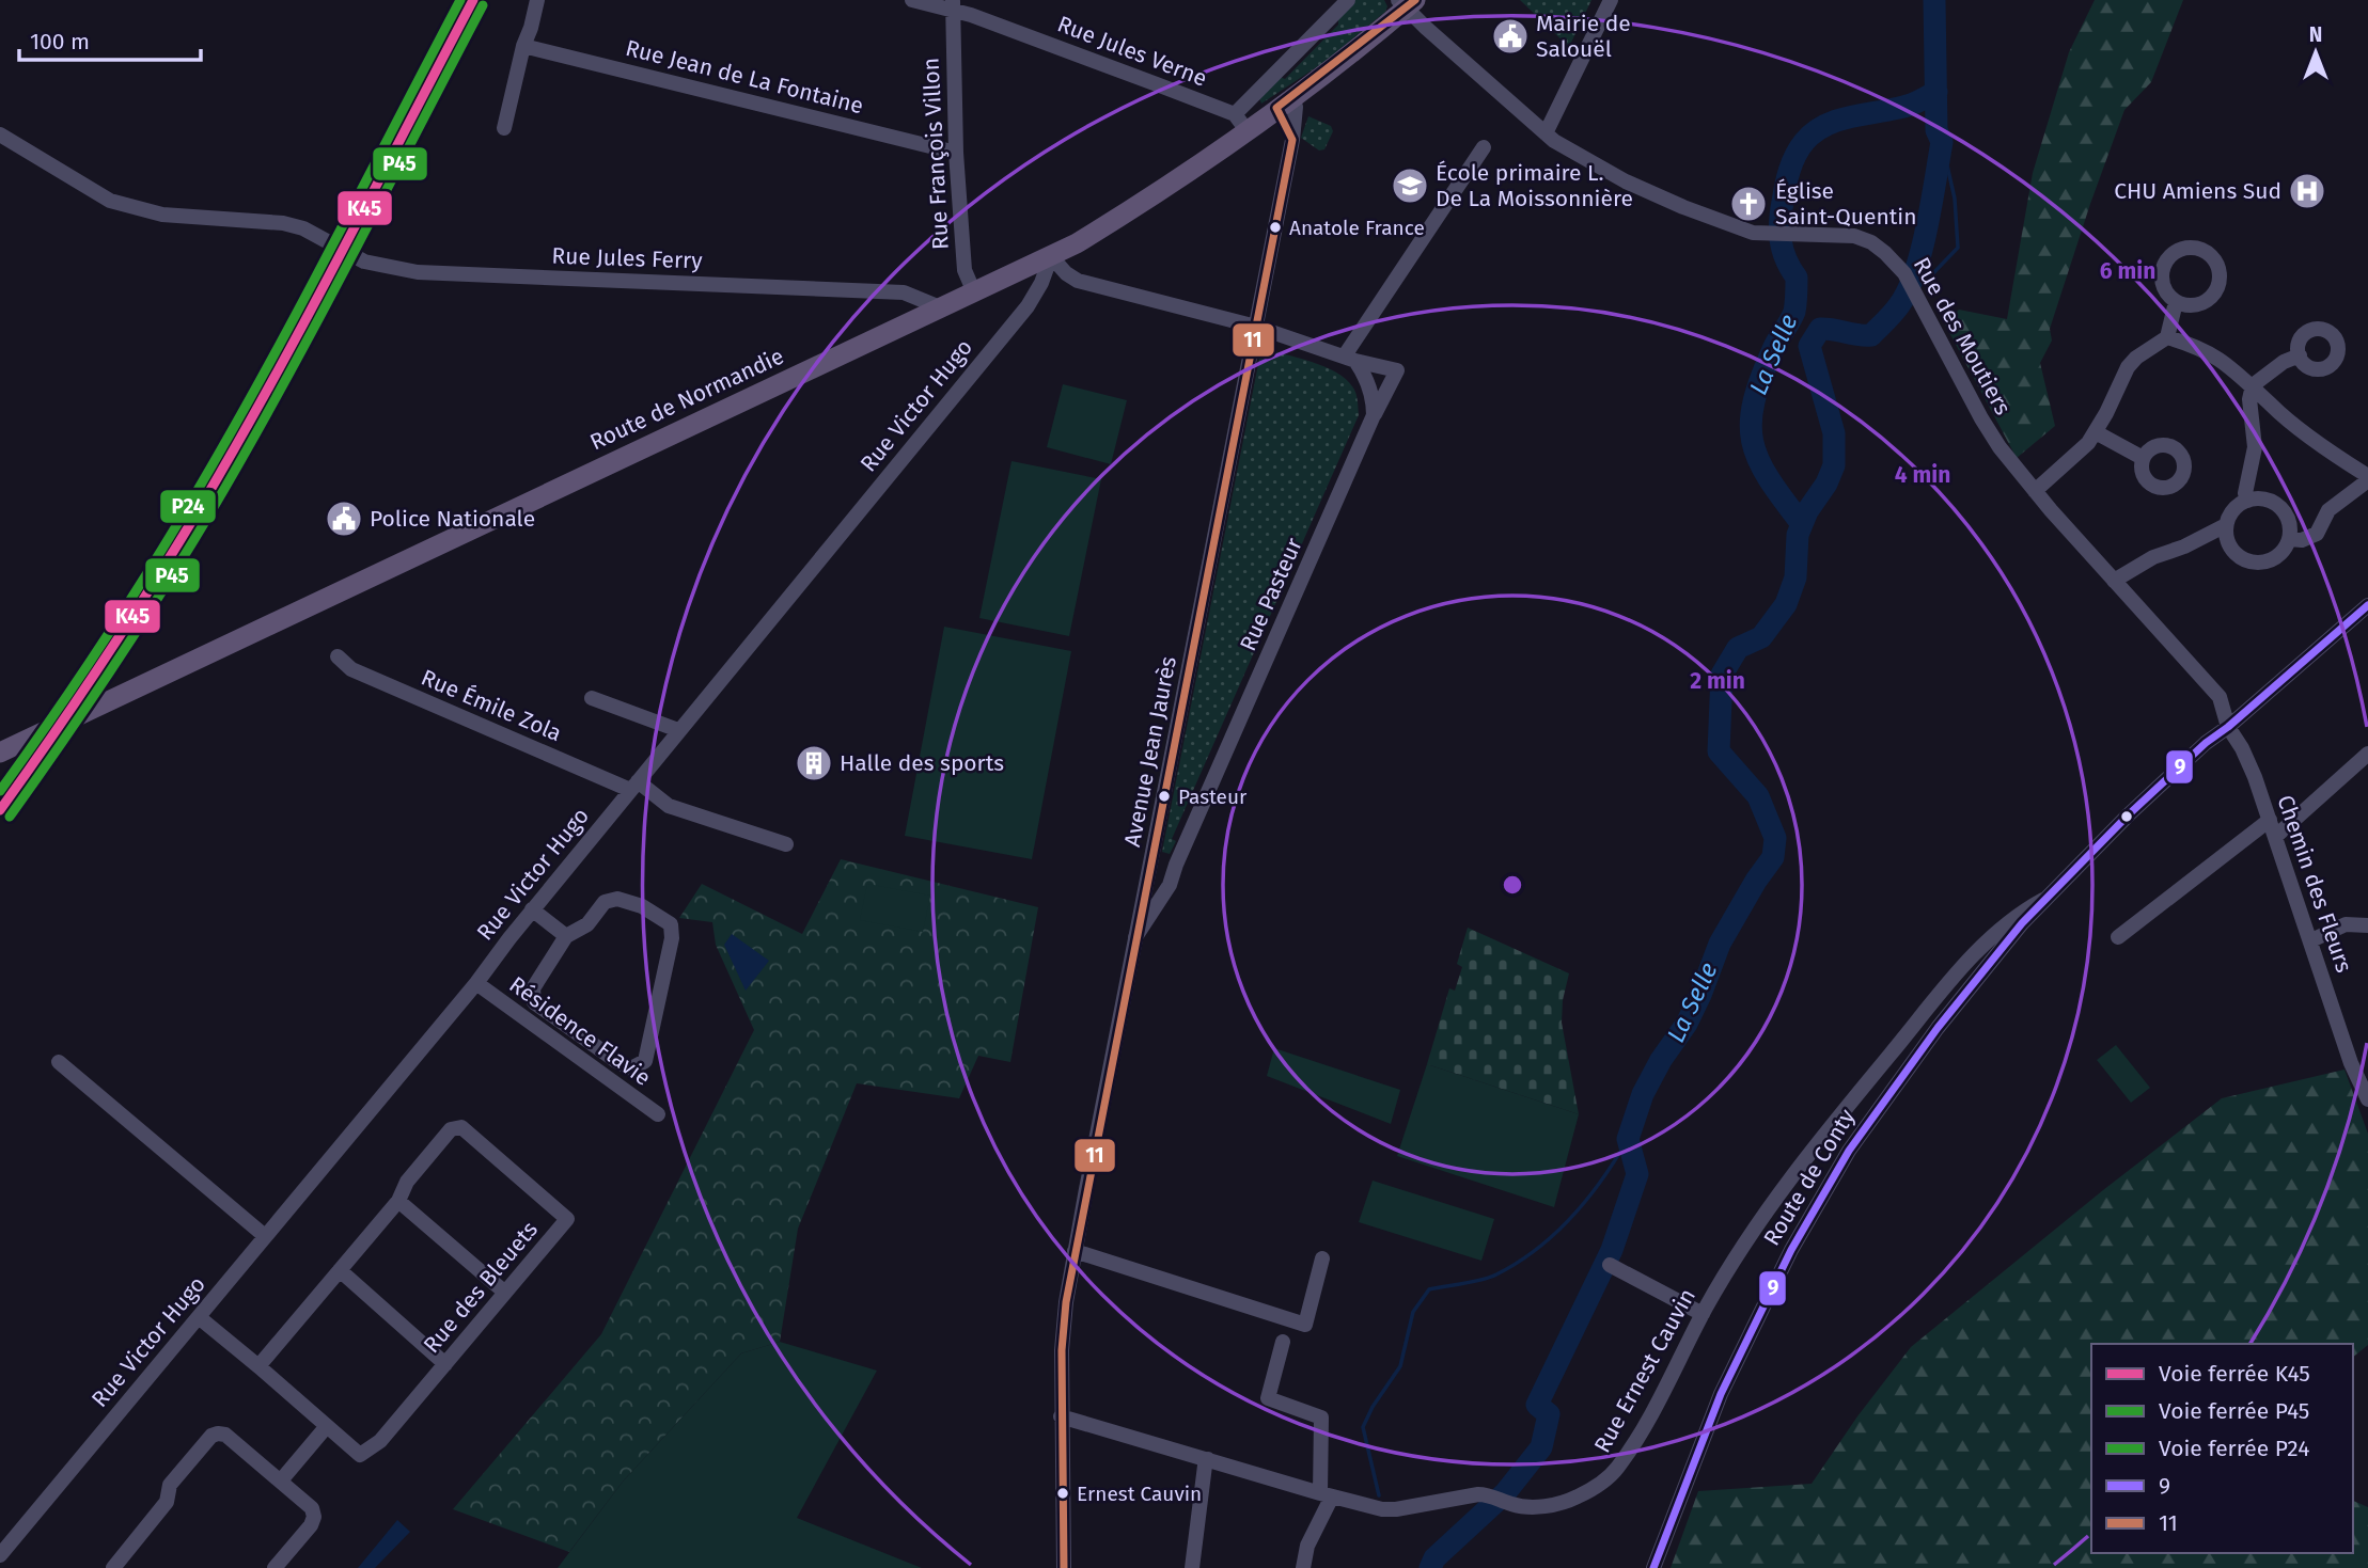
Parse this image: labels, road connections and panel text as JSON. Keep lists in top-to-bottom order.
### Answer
{
  "streets": {
    "main road": ["Route de Normandie"],
    "street": [
      "Rue Jules Verne",
      "Rue Jean de La Fontaine",
      "Rue François Villon",
      "Rue Jules Ferry",
      "Rue des Moutiers",
      "Rue Victor Hugo",
      "Rue Pasteur",
      "Rue Émile Zola",
      "Avenue Jean Jaurès",
      "Chemin des Fleurs",
      "Résidence Flavie",
      "Route de Conty",
      "Rue des Bleuets",
      "Rue Ernest Cauvin"
    ]
  },
  "crossings": [
    ["Rue Jules Verne", "Rue François Villon"],
    ["Rue Jules Verne", "Route de Normandie"],
    ["Rue Jean de La Fontaine", "Rue François Villon"],
    ["Rue François Villon", "Route de Normandie"],
    ["Rue Jules Ferry", "Route de Normandie"],
    ["Rue des Moutiers", "Route de Normandie"],
    ["Rue des Moutiers", "Chemin des Fleurs"],
    ["Route de Normandie", "Rue Victor Hugo"],
    ["Route de Normandie", "Avenue Jean Jaurès"],
    ["Rue Victor Hugo", "Rue Émile Zola"],
    ["Rue Victor Hugo", "Résidence Flavie"],
    ["Rue Victor Hugo", "Rue des Bleuets"],
    ["Rue Pasteur", "Avenue Jean Jaurès"],
    ["Avenue Jean Jaurès", "Rue Ernest Cauvin"],
    ["Route de Conty", "Rue Ernest Cauvin"]
  ],
  "water": ["La Selle"],
  "places": {
    "public building": ["Mairie de Salouël", "Police Nationale"],
    "school or university": ["École primaire L. De La Moissonnière"],
    "hospital": ["CHU Amiens Sud"],
    "church": ["Église Saint-Quentin"],
    "other": ["Anatole France", "Pasteur", "Ernest Cauvin"],
    "building": ["Halle des sports"]
  },
  "lines": [
    "rail line K45",
    "rail line P24",
    "transit line 11",
    "rail line P45",
    "transit line 9"
  ],
  "legend": [
    "Voie ferrée K45",
    "Voie ferrée P45",
    "Voie ferrée P24",
    "9",
    "11"
  ],
  "scale_bar": "100 m",
  "north": "top",
  "rings": ["6 min", "4 min", "2 min"]
}
